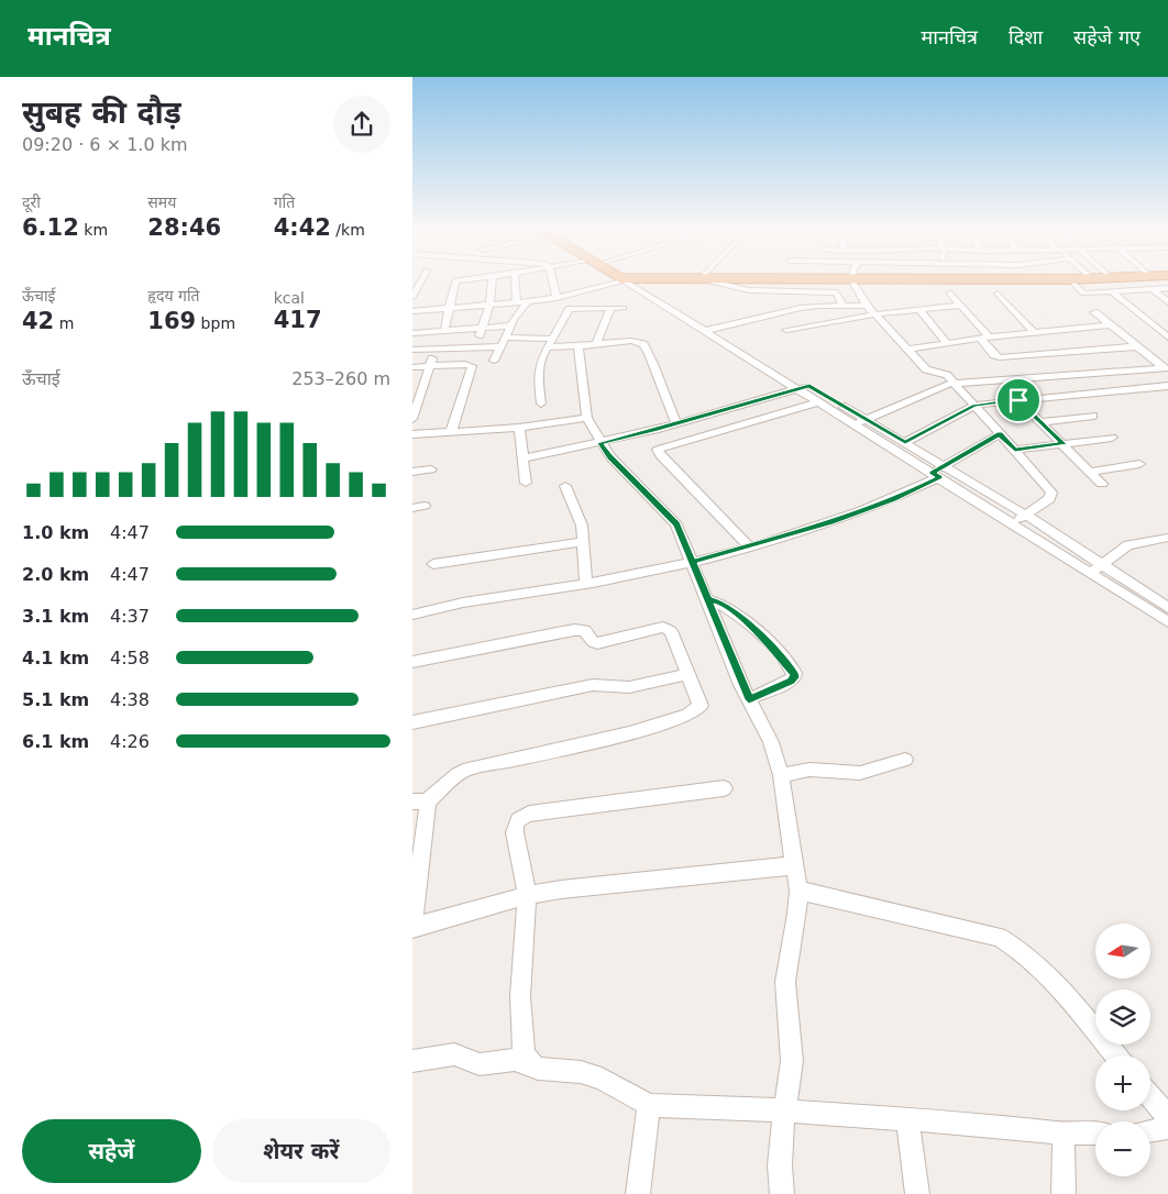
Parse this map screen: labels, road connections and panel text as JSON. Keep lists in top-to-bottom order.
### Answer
{
  "north": "left",
  "page": {
    "header": "मानचित्र",
    "nav": ["मानचित्र", "दिशा", "सहेजे गए"],
    "heading": ["सुबह की दौड़", "09:20 · 6 × 1.0 km"],
    "stats": [
      ["दूरी", "6.12 km"],
      ["समय", "28:46"],
      ["गति", "4:42 /km"],
      ["ऊँचाई", "42 m"],
      ["हृदय गति", "169 bpm"],
      ["kcal", "417"]
    ],
    "chart": ["ऊँचाई", "253–260 m"],
    "list": [
      {
        "name": "1.0 km",
        "note": "4:47"
      },
      {
        "name": "2.0 km",
        "note": "4:47"
      },
      {
        "name": "3.1 km",
        "note": "4:37"
      },
      {
        "name": "4.1 km",
        "note": "4:58"
      },
      {
        "name": "5.1 km",
        "note": "4:38"
      },
      {
        "name": "6.1 km",
        "note": "4:26"
      }
    ],
    "map_buttons": ["+", "−"],
    "buttons": ["सहेजें", "शेयर करें"]
  }
}
